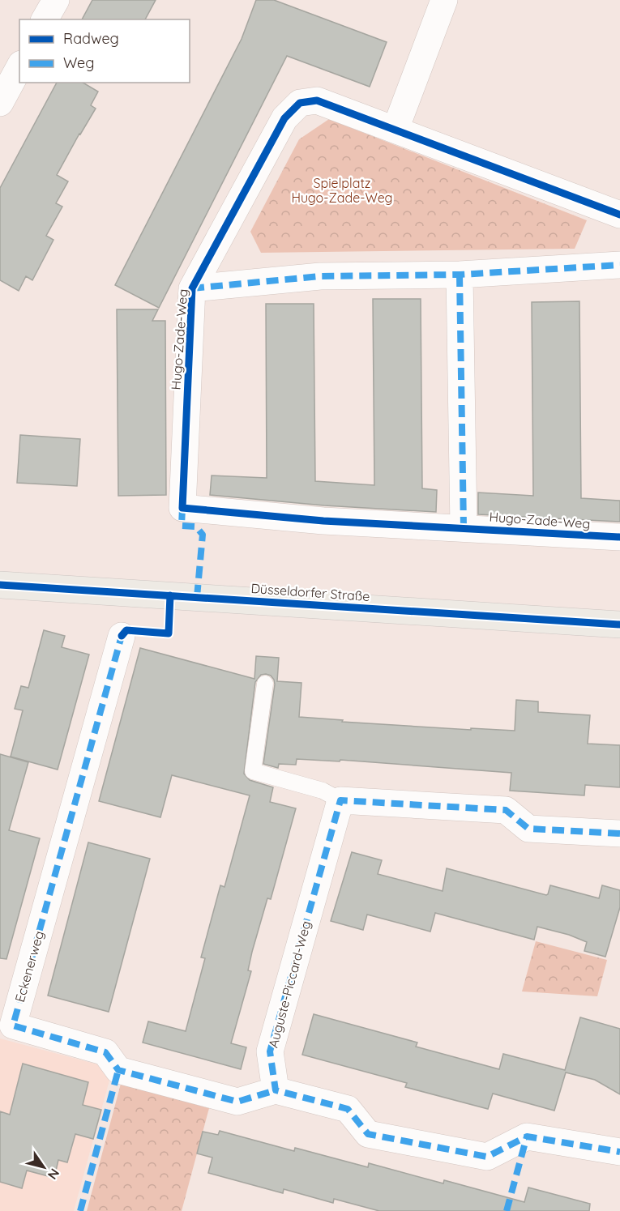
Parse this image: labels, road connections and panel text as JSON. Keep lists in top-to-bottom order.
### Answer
{
  "streets": {
    "main road": ["Düsseldorfer Straße"],
    "street": ["Hugo-Zade-Weg", "Eckenerweg", "Auguste-Piccard-Weg"]
  },
  "crossings": [
    ["Eckenerweg", "Auguste-Piccard-Weg"]
  ],
  "parks": ["Spielplatz Hugo-Zade-Weg"],
  "legend": ["Radweg", "Weg"],
  "north": "bottom right"
}
